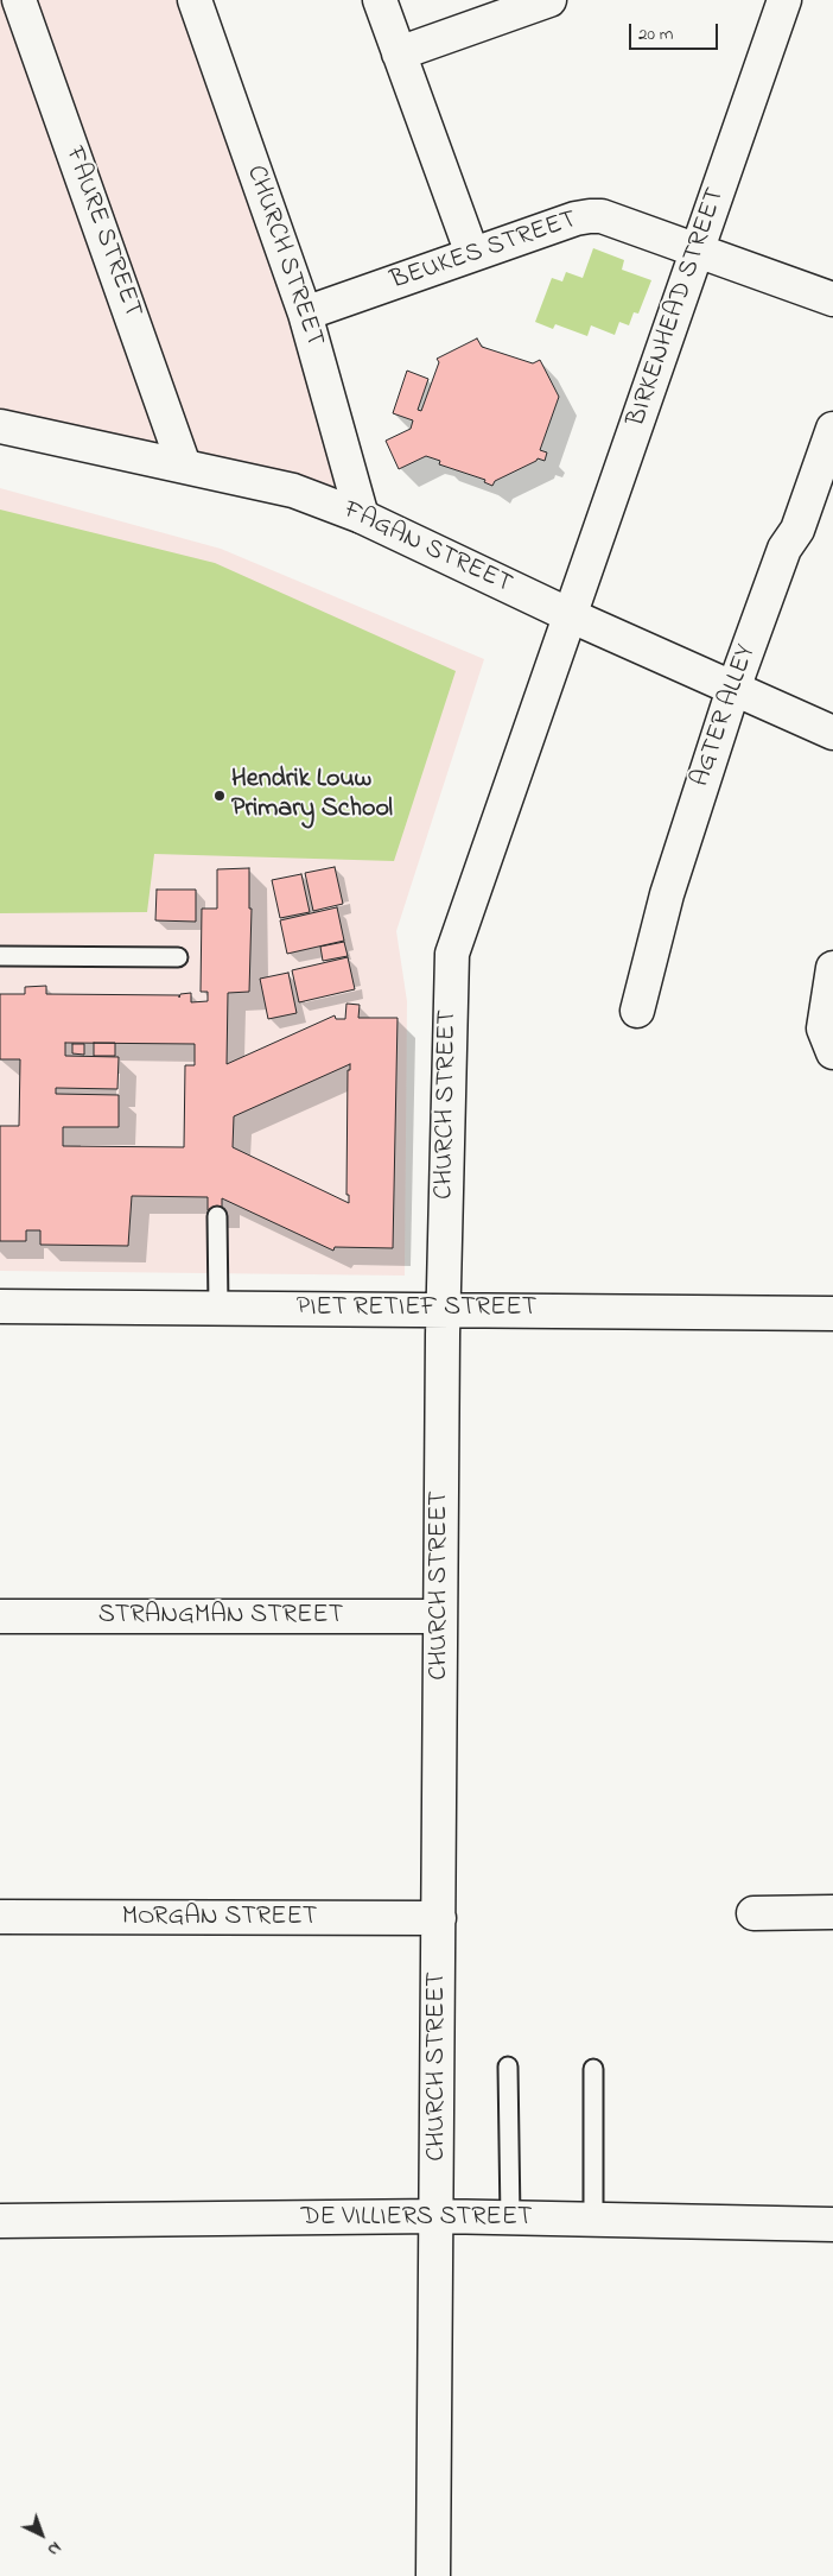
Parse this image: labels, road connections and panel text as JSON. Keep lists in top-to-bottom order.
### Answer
{
  "streets": {
    "street": [
      "FAURE STREET",
      "BEUKES STREET",
      "CHURCH STREET",
      "BIRKENHEAD STREET",
      "FAGAN STREET",
      "AGTER ALLEY",
      "PIET RETIEF STREET",
      "STRANGMAN STREET",
      "MORGAN STREET",
      "DE VILLIERS STREET"
    ]
  },
  "crossings": [
    ["FAURE STREET", "FAGAN STREET"],
    ["BEUKES STREET", "CHURCH STREET"],
    ["BEUKES STREET", "BIRKENHEAD STREET"],
    ["CHURCH STREET", "BIRKENHEAD STREET"],
    ["CHURCH STREET", "FAGAN STREET"],
    ["CHURCH STREET", "PIET RETIEF STREET"],
    ["CHURCH STREET", "STRANGMAN STREET"],
    ["CHURCH STREET", "MORGAN STREET"],
    ["CHURCH STREET", "DE VILLIERS STREET"],
    ["BIRKENHEAD STREET", "FAGAN STREET"],
    ["FAGAN STREET", "AGTER ALLEY"]
  ],
  "places": ["Hendrik Louw Primary School"],
  "scale_bar": "20 m",
  "north": "bottom right"
}
